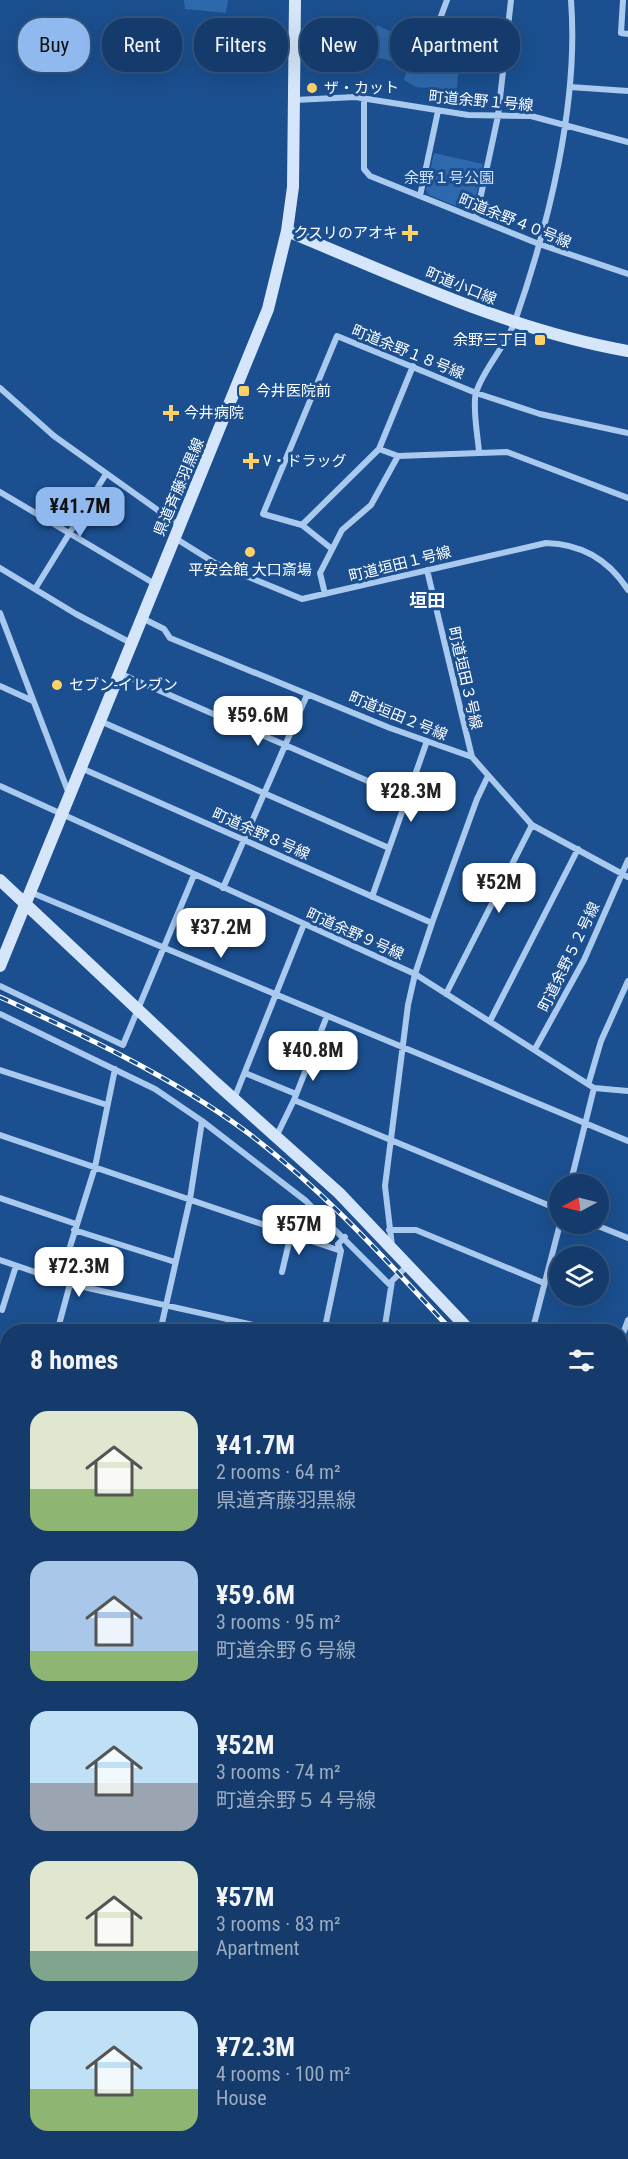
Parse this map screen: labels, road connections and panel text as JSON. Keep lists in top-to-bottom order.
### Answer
{
  "streets": {
    "street": [
      "町道余野１号線",
      "町道余野４０号線",
      "町道小口線",
      "町道余野１８号線",
      "県道斉藤羽黒線",
      "町道垣田１号線",
      "町道垣田３号線",
      "町道垣田２号線",
      "町道余野８号線",
      "町道余野９号線",
      "町道余野５２号線"
    ]
  },
  "crossings": [
    ["町道余野１号線", "町道余野４０号線"],
    ["町道余野１号線", "県道斉藤羽黒線"],
    ["町道小口線", "県道斉藤羽黒線"],
    ["県道斉藤羽黒線", "町道垣田１号線"],
    ["県道斉藤羽黒線", "町道垣田２号線"],
    ["県道斉藤羽黒線", "町道余野８号線"],
    ["県道斉藤羽黒線", "町道余野９号線"],
    ["町道垣田１号線", "町道垣田３号線"],
    ["町道垣田３号線", "町道垣田２号線"],
    ["町道余野９号線", "町道余野５２号線"]
  ],
  "districts": ["垣田"],
  "parks": ["余野１号公園"],
  "places": {
    "other": ["ザ・カット", "平安会館 大口斎場", "セブン-イレブン"],
    "health": ["クスリのアオキ", "今井病院", "V・ドラッグ"],
    "transit": ["余野三丁目", "今井医院前"]
  },
  "north": "left",
  "page": {
    "chip": [
      "Buy",
      "Rent",
      "Filters",
      "New",
      "Apartment"
    ],
    "price": [
      "¥41.7M",
      "¥59.6M",
      "¥28.3M",
      "¥52M",
      "¥37.2M",
      "¥40.8M",
      "¥57M",
      "¥72.3M"
    ],
    "heading": "8 homes",
    "list": [
      {
        "name": "¥41.7M",
        "note": "2 rooms · 64 m² · 県道斉藤羽黒線"
      },
      {
        "name": "¥59.6M",
        "note": "3 rooms · 95 m² · 町道余野６号線"
      },
      {
        "name": "¥52M",
        "note": "3 rooms · 74 m² · 町道余野５４号線"
      },
      {
        "name": "¥57M",
        "note": "3 rooms · 83 m² · Apartment"
      },
      {
        "name": "¥72.3M",
        "note": "4 rooms · 100 m² · House"
      }
    ]
  }
}
